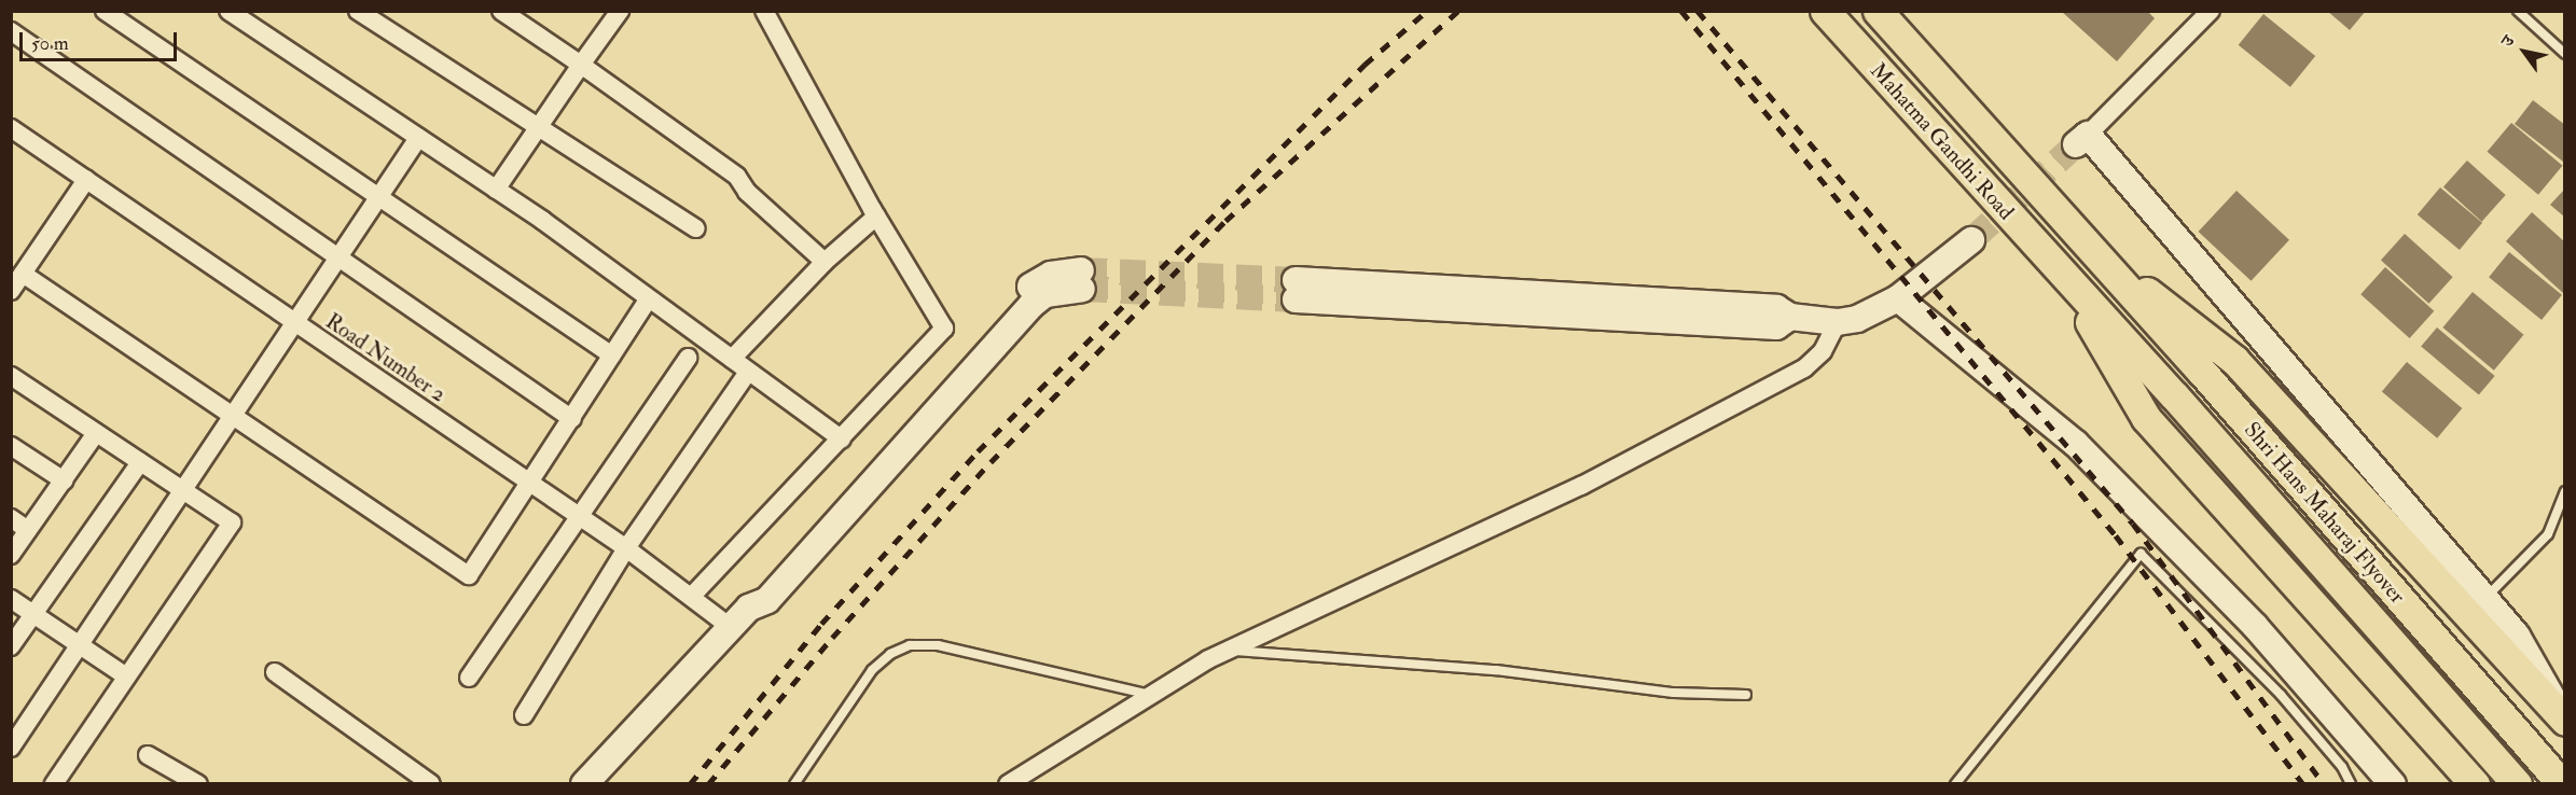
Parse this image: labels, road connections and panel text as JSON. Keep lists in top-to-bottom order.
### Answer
{
  "streets": {
    "main road": ["Mahatma Gandhi Road", "Shri Hans Maharaj Flyover"],
    "street": ["Road Number 2"]
  },
  "crossings": [
    ["Mahatma Gandhi Road", "Shri Hans Maharaj Flyover"]
  ],
  "scale_bar": "50 m",
  "north": "top left"
}
